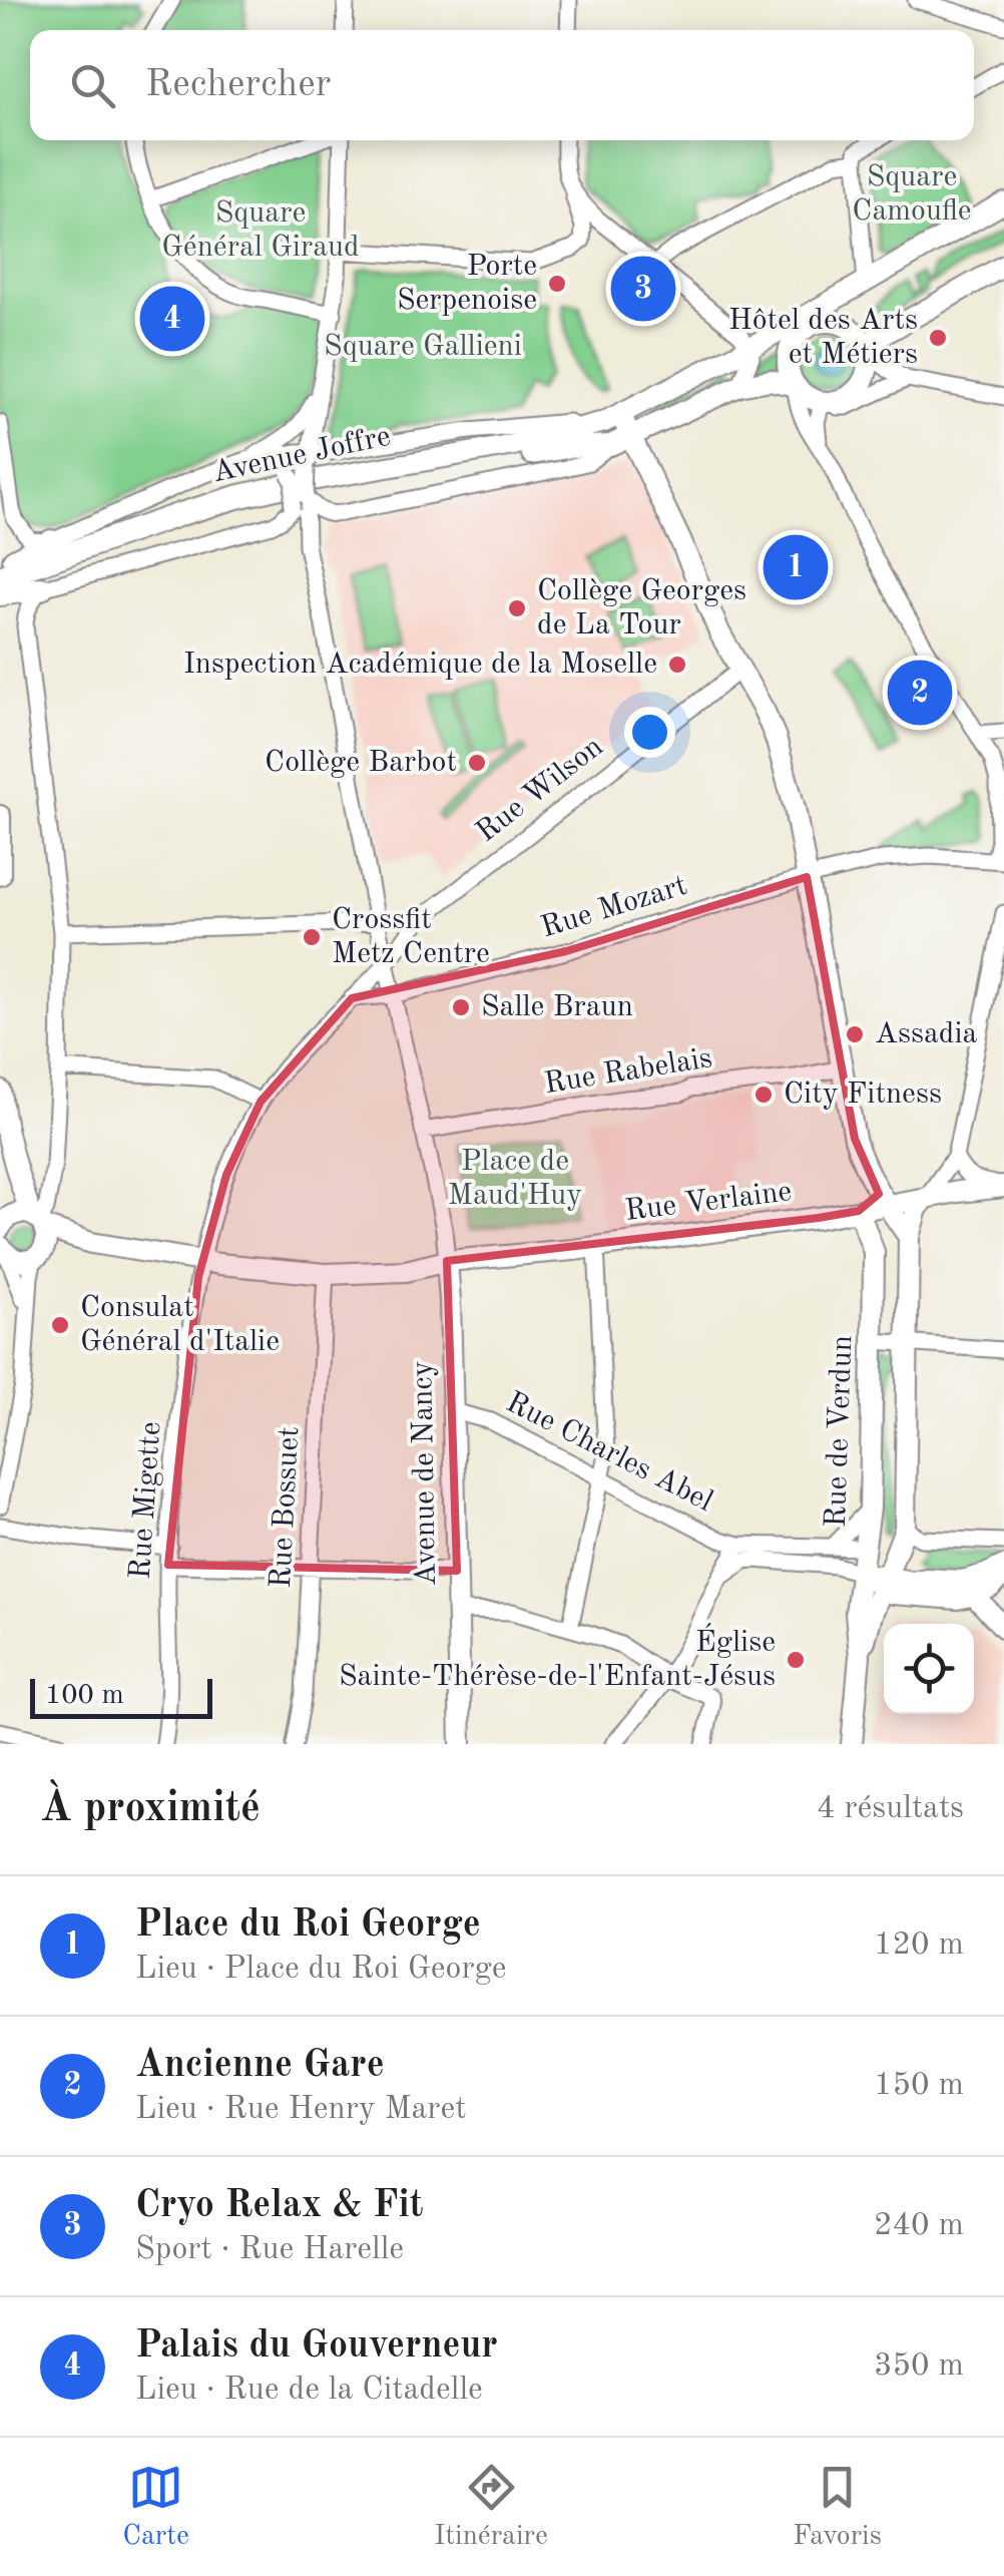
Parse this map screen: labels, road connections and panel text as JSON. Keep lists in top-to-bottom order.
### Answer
{
  "streets": {
    "highway": ["Avenue Joffre"],
    "main road": ["Rue Verlaine", "Rue de Verdun", "Avenue de Nancy"],
    "street": [
      "Rue Wilson",
      "Rue Mozart",
      "Rue Rabelais",
      "Rue Charles Abel",
      "Rue Migette",
      "Rue Bossuet"
    ]
  },
  "crossings": [
    ["Rue Wilson", "Rue Mozart"],
    ["Rue Wilson", "Rue Migette"],
    ["Rue Verlaine", "Rue de Verdun"],
    ["Rue Verlaine", "Avenue de Nancy"],
    ["Rue Verlaine", "Rue Migette"],
    ["Rue Verlaine", "Rue Bossuet"],
    ["Rue Charles Abel", "Avenue de Nancy"]
  ],
  "parks": [
    "Square Camoufle",
    "Square Général Giraud",
    "Square Gallieni",
    "Place de Maud'Huy"
  ],
  "places": [
    "Porte Serpenoise",
    "Hôtel des Arts et Métiers",
    "Collège Georges de La Tour",
    "Inspection Académique de la Moselle",
    "Collège Barbot",
    "Crossfit Metz Centre",
    "Salle Braun",
    "Assadia",
    "City Fitness",
    "Consulat Général d'Italie",
    "Église Sainte-Thérèse-de-l'Enfant-Jésus"
  ],
  "scale_bar": "100 m",
  "page": {
    "search": "Rechercher",
    "pins": [
      "3",
      "4",
      "1",
      "2"
    ],
    "scale": "100 m",
    "heading": ["À proximité", "4 résultats"],
    "list": [
      {
        "mark": "1",
        "name": "Place du Roi George",
        "note": "Lieu · Place du Roi George",
        "value": "120 m"
      },
      {
        "mark": "2",
        "name": "Ancienne Gare",
        "note": "Lieu · Rue Henry Maret",
        "value": "150 m"
      },
      {
        "mark": "3",
        "name": "Cryo Relax & Fit",
        "note": "Sport · Rue Harelle",
        "value": "240 m"
      },
      {
        "mark": "4",
        "name": "Palais du Gouverneur",
        "note": "Lieu · Rue de la Citadelle",
        "value": "350 m"
      }
    ],
    "nav": ["Carte", "Itinéraire", "Favoris"]
  }
}
